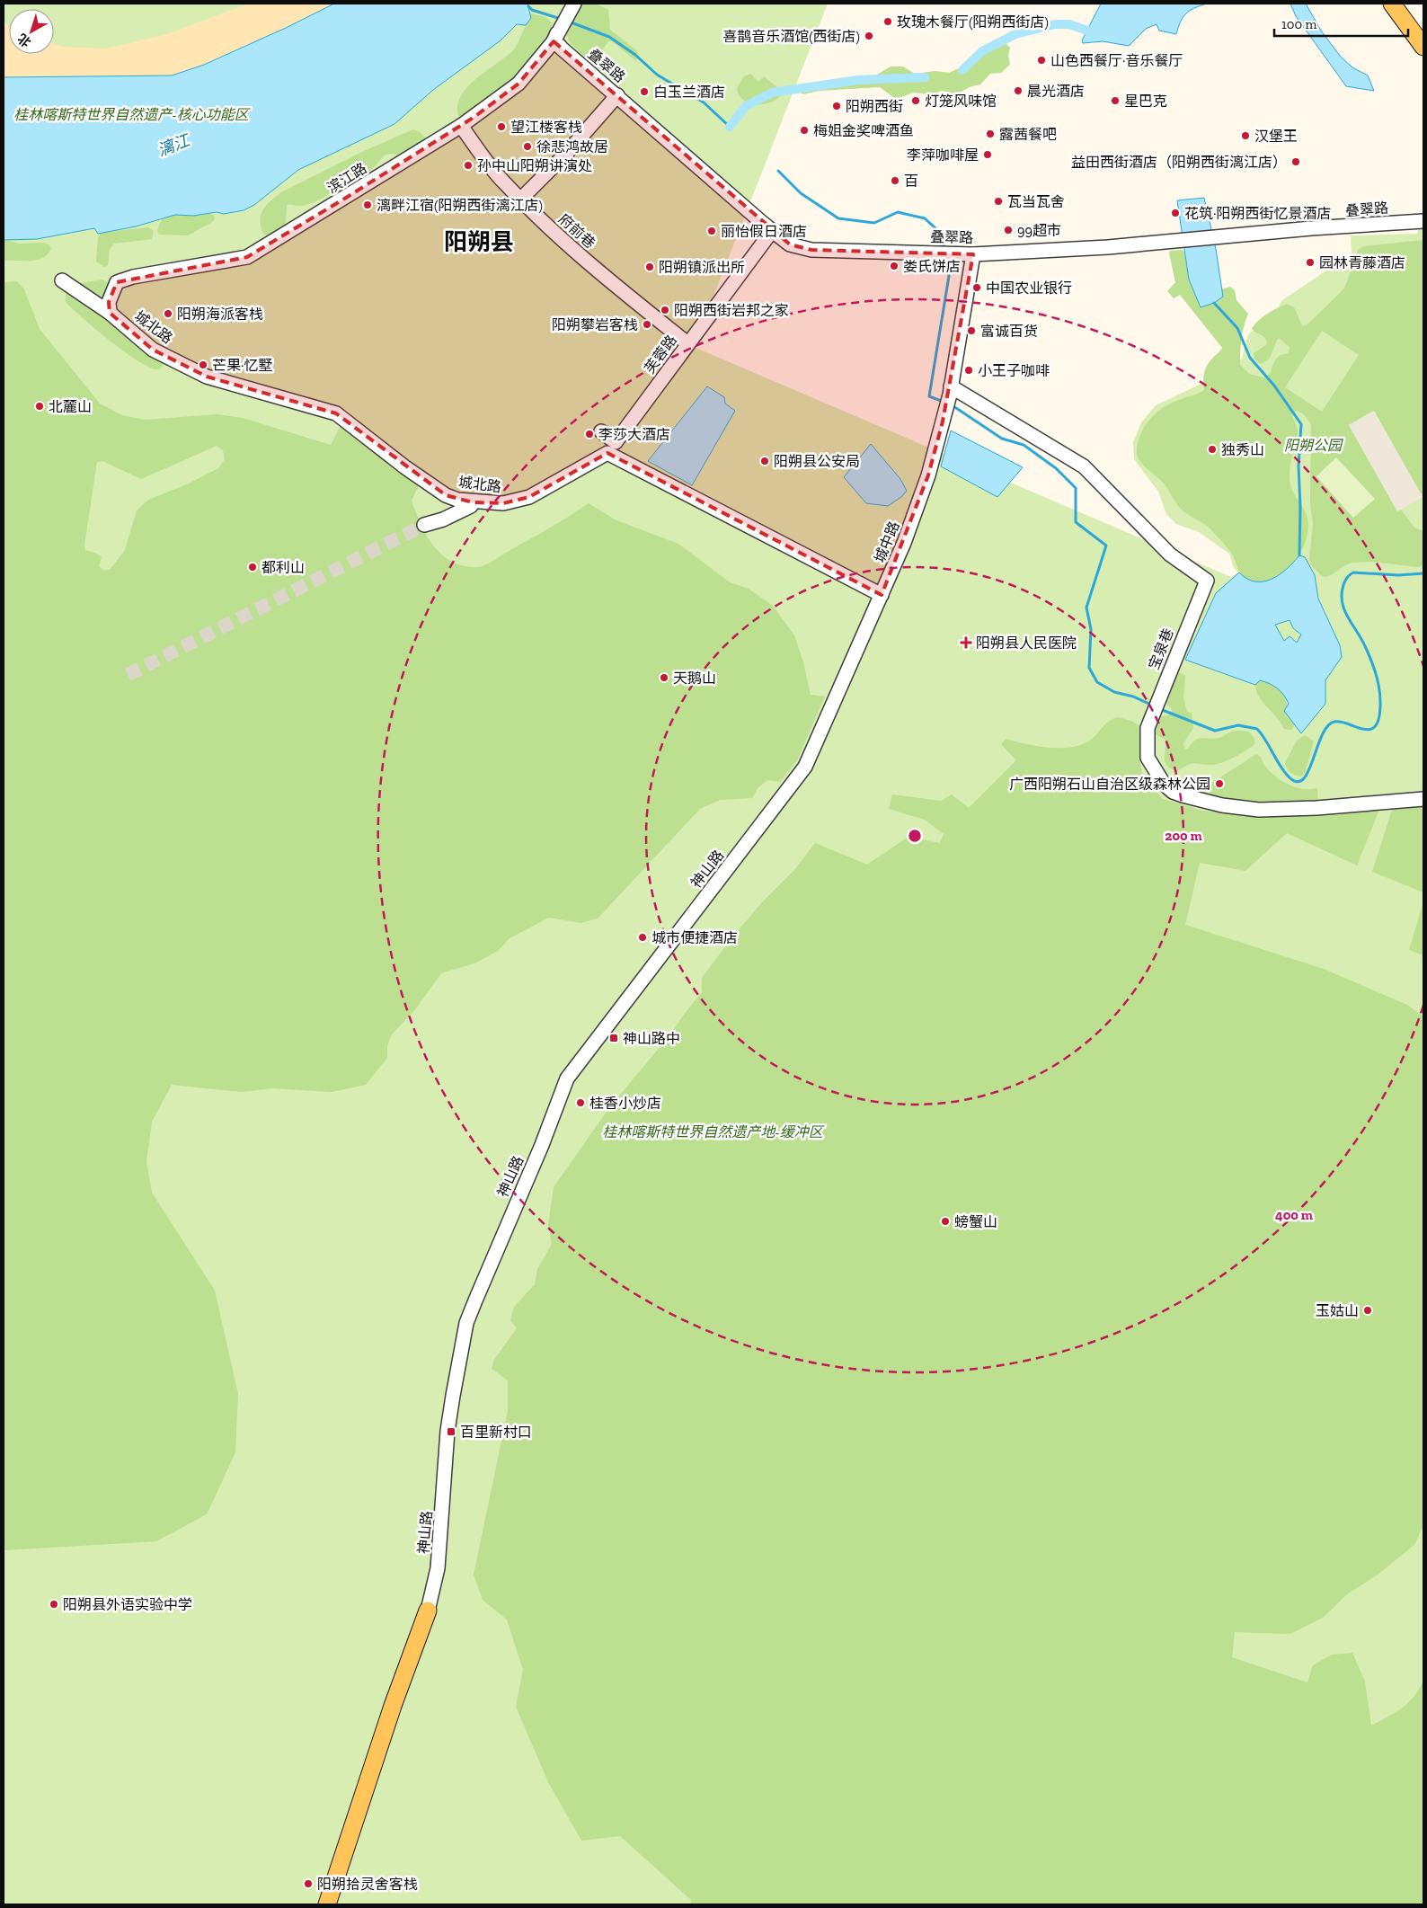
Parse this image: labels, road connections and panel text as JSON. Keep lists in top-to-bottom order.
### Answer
{
  "streets": {
    "street": [
      "叠翠路",
      "滨江路",
      "府前巷",
      "城北路",
      "芙蓉路",
      "城中路",
      "宝泉巷",
      "神山路"
    ]
  },
  "crossings": [
    ["叠翠路", "滨江路"],
    ["叠翠路", "芙蓉路"],
    ["叠翠路", "城中路"],
    ["滨江路", "府前巷"],
    ["滨江路", "城北路"],
    ["府前巷", "芙蓉路"],
    ["城北路", "芙蓉路"],
    ["城中路", "宝泉巷"],
    ["城中路", "神山路"]
  ],
  "districts": ["阳朔县"],
  "water": ["漓江"],
  "parks": ["桂林喀斯特世界自然遗产-核心功能区", "阳朔公园", "桂林喀斯特世界自然遗产地-缓冲区"],
  "places": {
    "other": [
      "玫瑰木餐厅(阳朔西街店)",
      "喜鹊音乐酒馆(西街店)",
      "山色西餐厅·音乐餐厅",
      "晨光酒店",
      "白玉兰酒店",
      "灯笼风味馆",
      "星巴克",
      "阳朔西街",
      "望江楼客栈",
      "梅姐金奖啤酒鱼",
      "露茜餐吧",
      "汉堡王",
      "徐悲鸿故居",
      "李萍咖啡屋",
      "益田西街酒店（阳朔西街漓江店）",
      "孙中山阳朔讲演处",
      "百",
      "瓦当瓦舍",
      "漓畔江宿(阳朔西街漓江店)",
      "花筑·阳朔西街忆景酒店",
      "99超市",
      "丽怡假日酒店",
      "园林青藤酒店",
      "娄氏饼店",
      "阳朔镇派出所",
      "中国农业银行",
      "阳朔西街岩邦之家",
      "阳朔海派客栈",
      "阳朔攀岩客栈",
      "富诚百货",
      "芒果·忆墅",
      "小王子咖啡",
      "北麓山",
      "李莎大酒店",
      "独秀山",
      "阳朔县公安局",
      "都利山",
      "天鹅山",
      "广西阳朔石山自治区级森林公园",
      "城市便捷酒店",
      "桂香小炒店",
      "螃蟹山",
      "玉姑山",
      "阳朔县外语实验中学",
      "阳朔拾灵舍客栈"
    ],
    "health": ["阳朔县人民医院"],
    "transit": ["神山路中", "百里新村口"]
  },
  "scale_bar": "100 m",
  "north": "bottom left",
  "rings": ["200 m", "400 m"]
}
